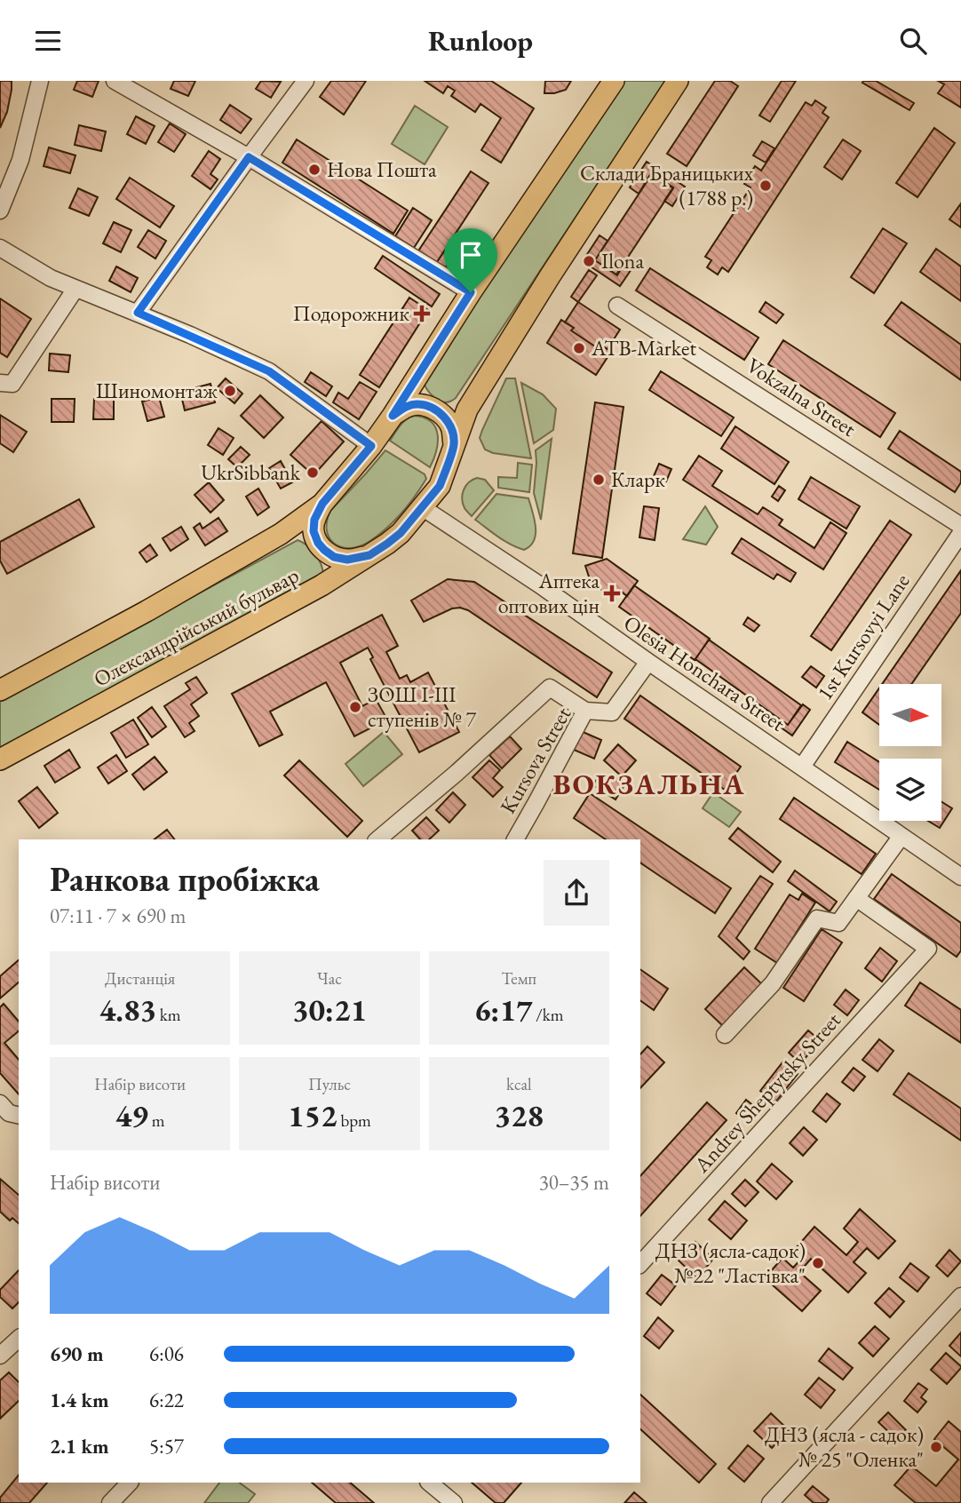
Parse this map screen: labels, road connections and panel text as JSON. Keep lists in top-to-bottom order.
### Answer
{
  "streets": {
    "main road": ["Олександрійський бульвар"],
    "street": [
      "Vokzalna Street",
      "1st Kursovyi Lane",
      "Olesia Honchara Street",
      "Kursova Street",
      "Andrey Sheptytsky Street"
    ]
  },
  "crossings": [
    ["Олександрійський бульвар", "Olesia Honchara Street"],
    ["1st Kursovyi Lane", "Olesia Honchara Street"],
    ["Olesia Honchara Street", "Kursova Street"]
  ],
  "districts": ["ВОКЗАЛЬНА"],
  "places": {
    "other": [
      "Нова Пошта",
      "Склади Браницьких (1788 р.)",
      "Ilona",
      "ATB-Market",
      "Шиномонтаж",
      "UkrSibbank",
      "Кларк",
      "ЗОШ І-ІІІ ступенів № 7",
      "ДНЗ (ясла-садок) №22 \"Ластівка\"",
      "ДНЗ (ясла - садок) № 25 \"Оленка\""
    ],
    "health": ["Подорожник", "Аптека оптових цін"]
  },
  "north": "right",
  "page": {
    "header": "Runloop",
    "heading": ["Ранкова пробіжка", "07:11 · 7 × 690 m"],
    "stats": [
      ["Дистанція", "4.83 km"],
      ["Час", "30:21"],
      ["Темп", "6:17 /km"],
      ["Набір висоти", "49 m"],
      ["Пульс", "152 bpm"],
      ["kcal", "328"]
    ],
    "chart": ["Набір висоти", "30–35 m"],
    "list": [
      {
        "name": "690 m",
        "note": "6:06"
      },
      {
        "name": "1.4 km",
        "note": "6:22"
      },
      {
        "name": "2.1 km",
        "note": "5:57"
      }
    ]
  }
}
